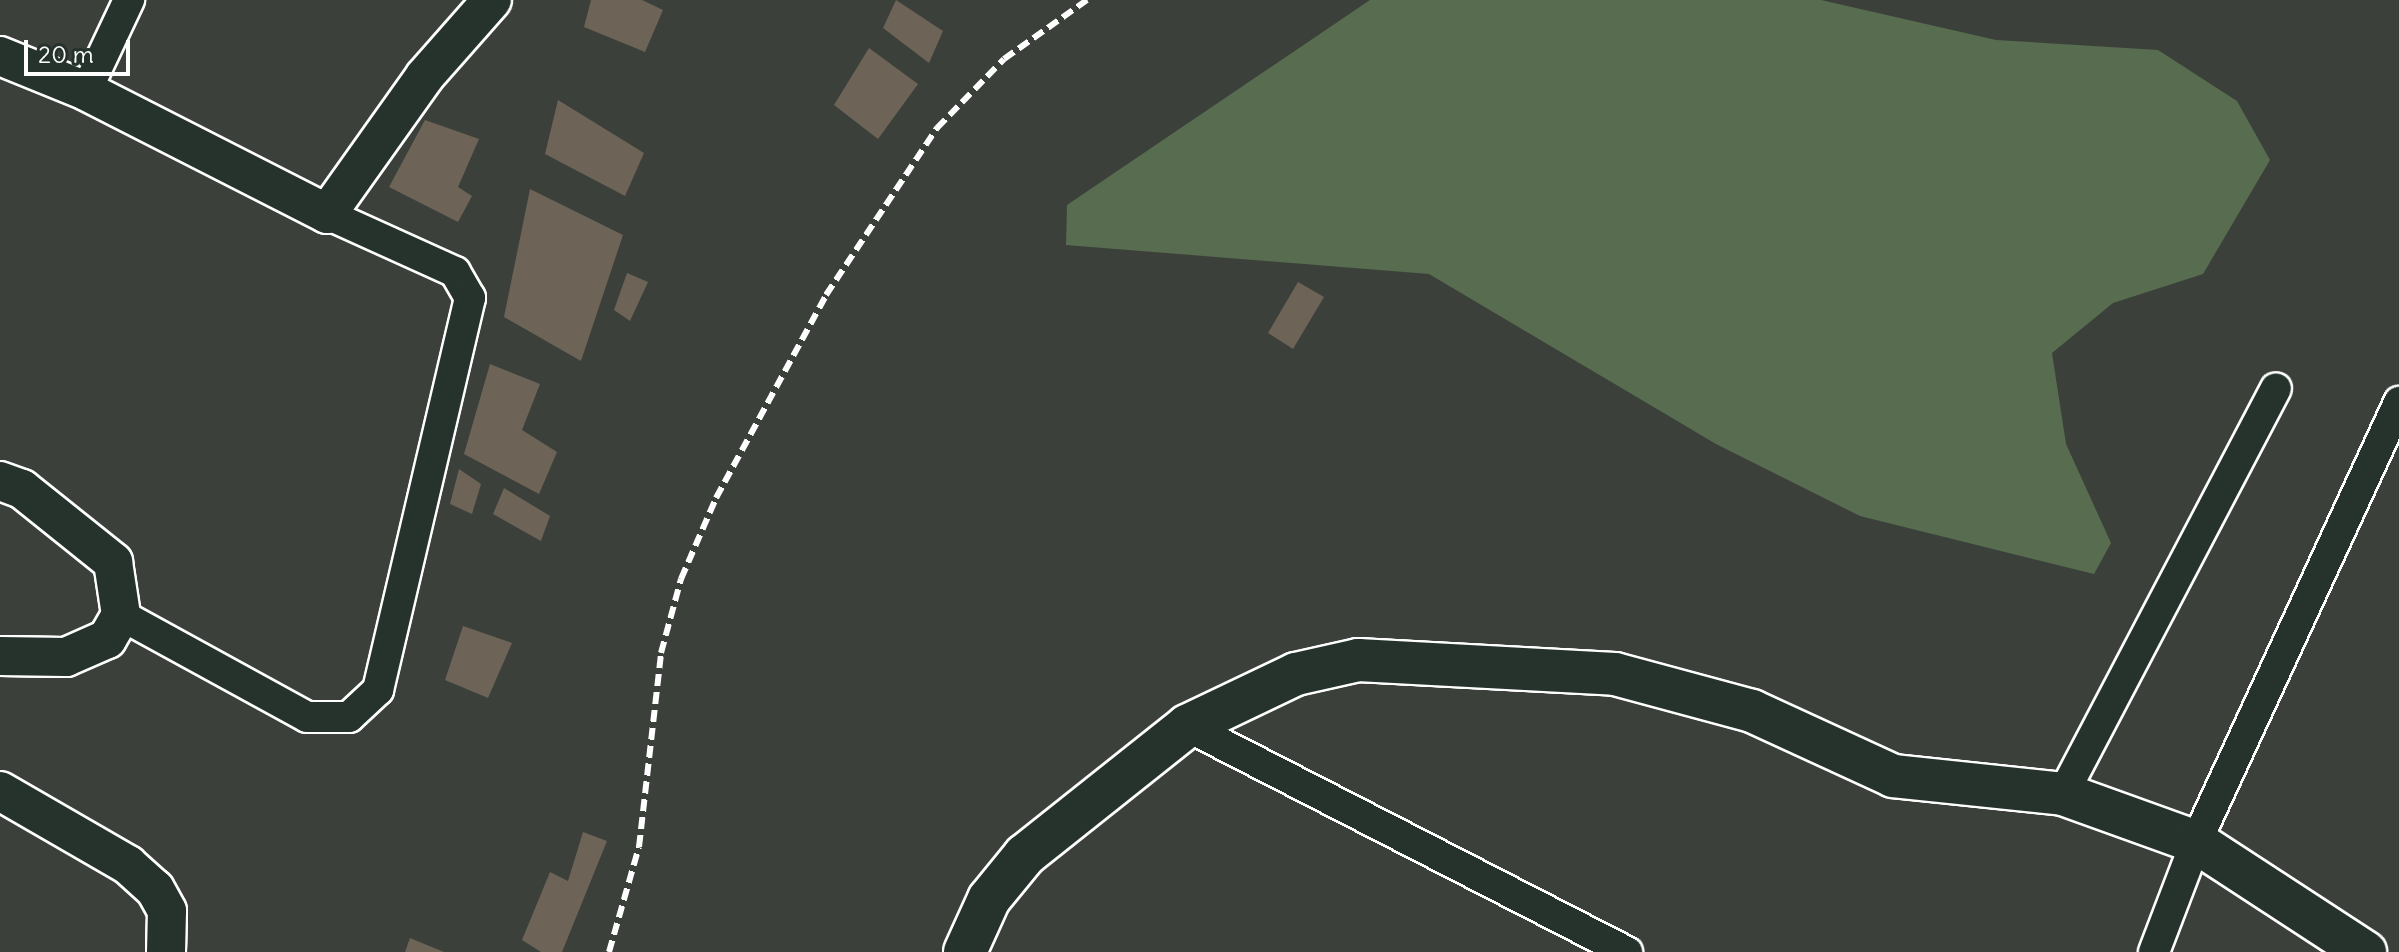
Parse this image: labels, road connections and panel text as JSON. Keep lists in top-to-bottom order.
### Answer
{
  "scale_bar": "20 m"
}
